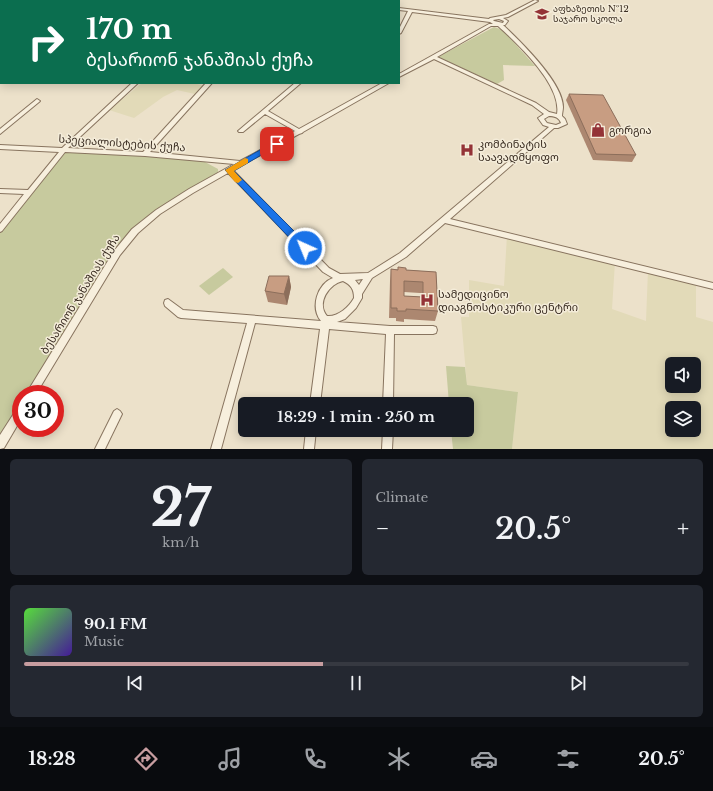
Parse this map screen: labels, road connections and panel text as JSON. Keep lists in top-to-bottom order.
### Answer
{
  "streets": {
    "street": ["სპეციალისტების ქუჩა", "ბესარიონ ჯანაშიას ქუჩა"]
  },
  "crossings": [
    ["სპეციალისტების ქუჩა", "ბესარიონ ჯანაშიას ქუჩა"]
  ],
  "places": {
    "school or university": ["აფხაზეთის №12 საჯარო სკოლა"],
    "shop": ["გორგია"],
    "hospital": ["კომბინატის საავადმყოფო", "სამედიცინო დიაგნოსტიკური ცენტრი"]
  },
  "page": {
    "turn": ["170 m", "ბესარიონ ჯანაშიას ქუჩა"],
    "limit": "30",
    "trip": "18:29 · 1 min · 250 m",
    "tile": [
      ["27", "km/h"],
      "Climate"
    ],
    "heat": ["−", "20.5°", "+"],
    "song": ["90.1 FM", "Music"],
    "tabs": ["18:28", "20.5°"]
  }
}
